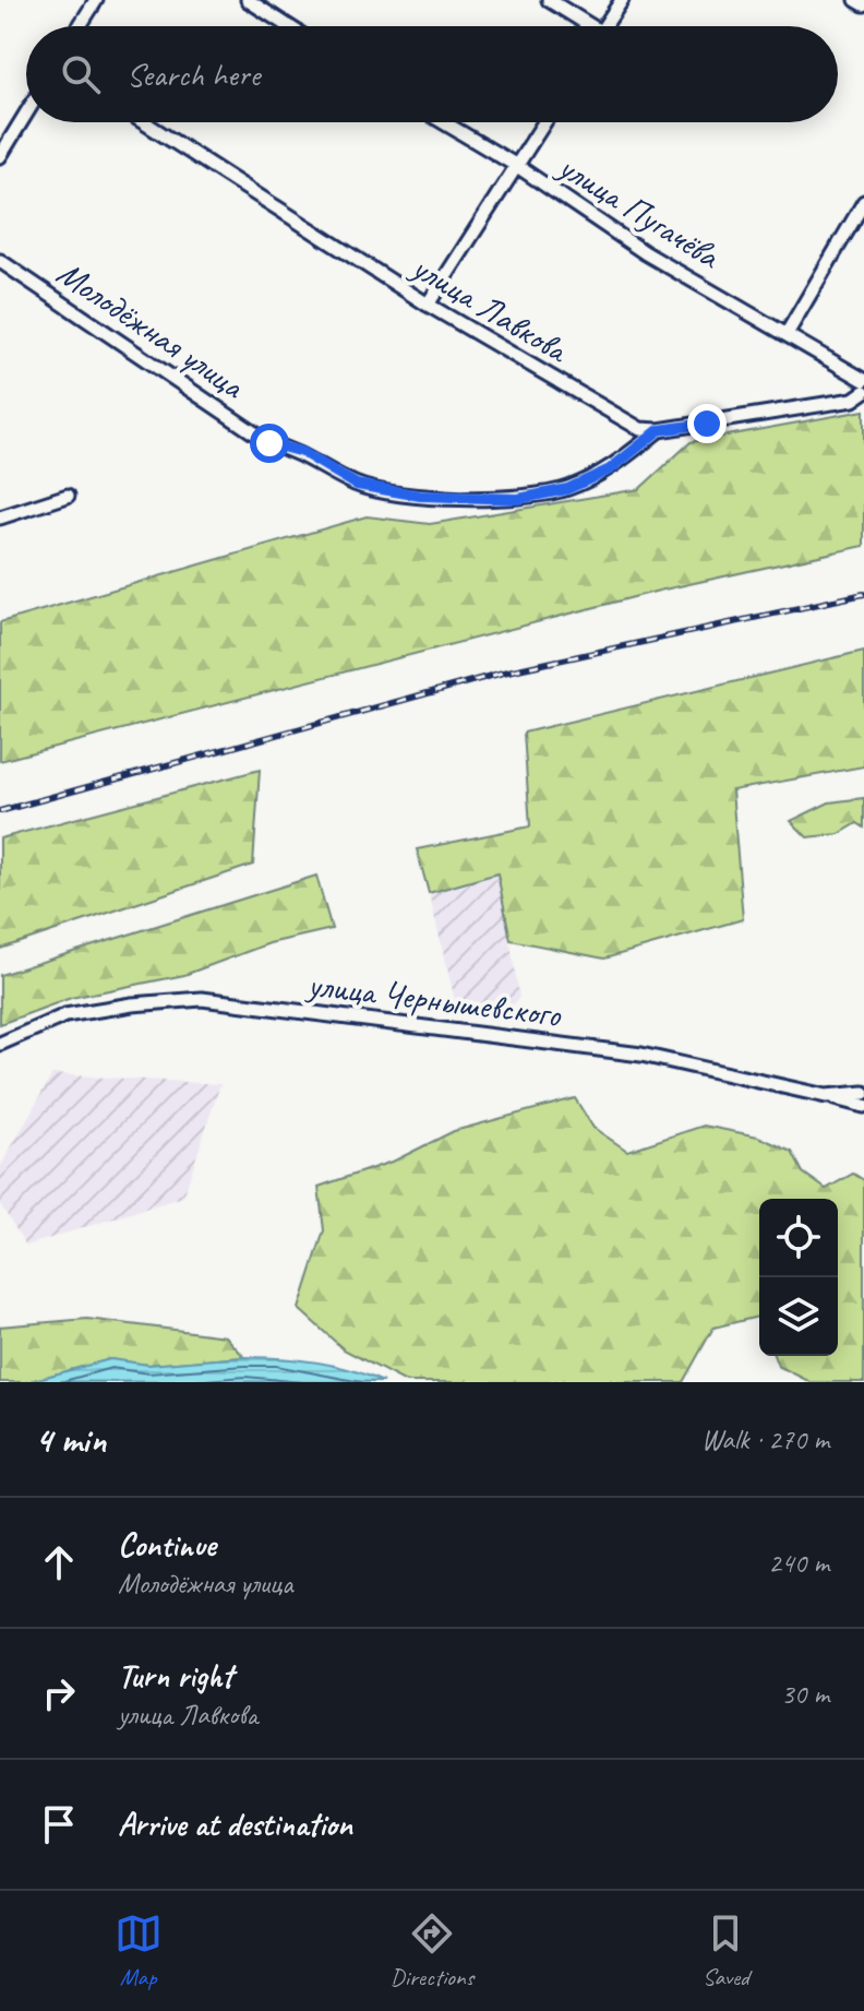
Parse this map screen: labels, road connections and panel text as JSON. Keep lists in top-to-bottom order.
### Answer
{
  "streets": {
    "street": [
      "улица Пугачёва",
      "улица Лавкова",
      "Молодёжная улица",
      "улица Чернышевского"
    ]
  },
  "crossings": [
    ["улица Пугачёва", "улица Лавкова"],
    ["улица Лавкова", "Молодёжная улица"]
  ],
  "page": {
    "search": "Search here",
    "heading": ["4 min", "Walk · 270 m"],
    "list": [
      ["Continue", "Молодёжная улица", "240 m"],
      ["Turn right", "улица Лавкова", "30 m"],
      "Arrive at destination"
    ],
    "nav": ["Map", "Directions", "Saved"]
  }
}
